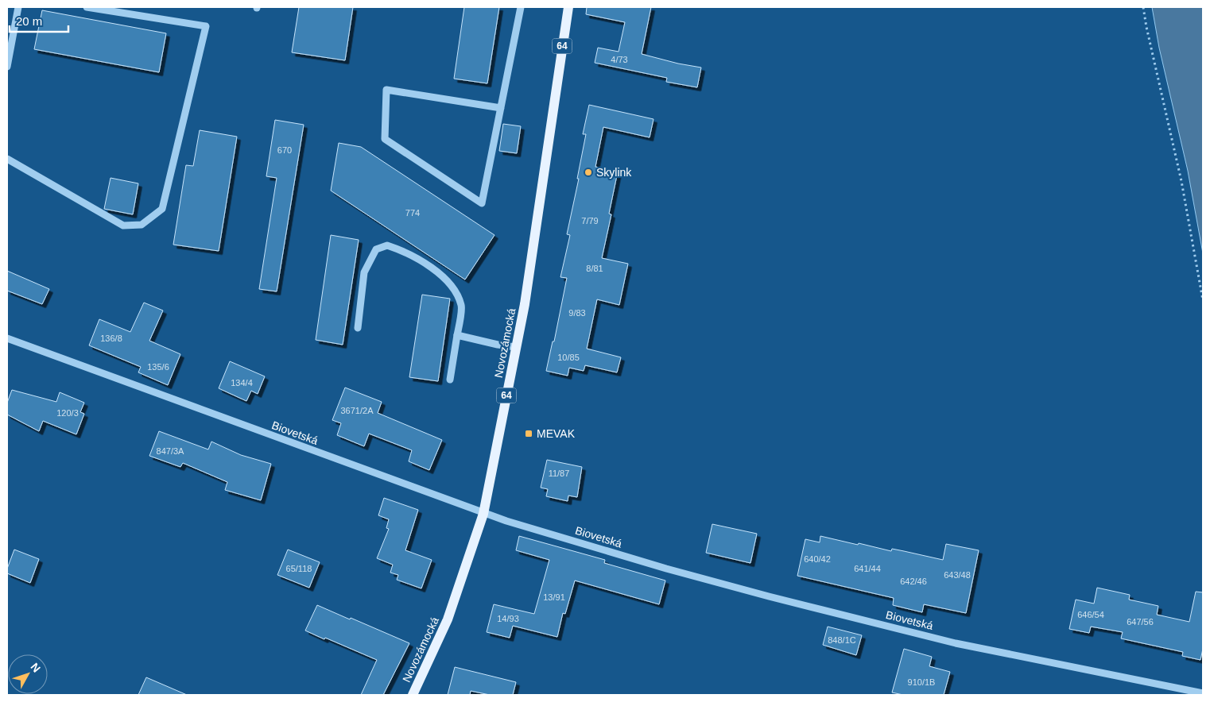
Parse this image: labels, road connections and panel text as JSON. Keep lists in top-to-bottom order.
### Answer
{
  "streets": {
    "main road": ["64", "Novozámocká"],
    "street": ["Biovetská"]
  },
  "crossings": [
    ["Novozámocká", "Biovetská"]
  ],
  "places": {
    "other": ["Skylink"],
    "transit": ["MEVAK"]
  },
  "house_numbers": [
    "4/73",
    "670",
    "774",
    "7/79",
    "8/81",
    "9/83",
    "136/8",
    "10/85",
    "135/6",
    "134/4",
    "3671/2A",
    "120/3",
    "847/3A",
    "11/87",
    "640/42",
    "65/118",
    "641/44",
    "643/48",
    "642/46",
    "13/91",
    "646/54",
    "14/93",
    "647/56",
    "848/1C",
    "910/1B"
  ],
  "scale_bar": "20 m",
  "north": "top right"
}
